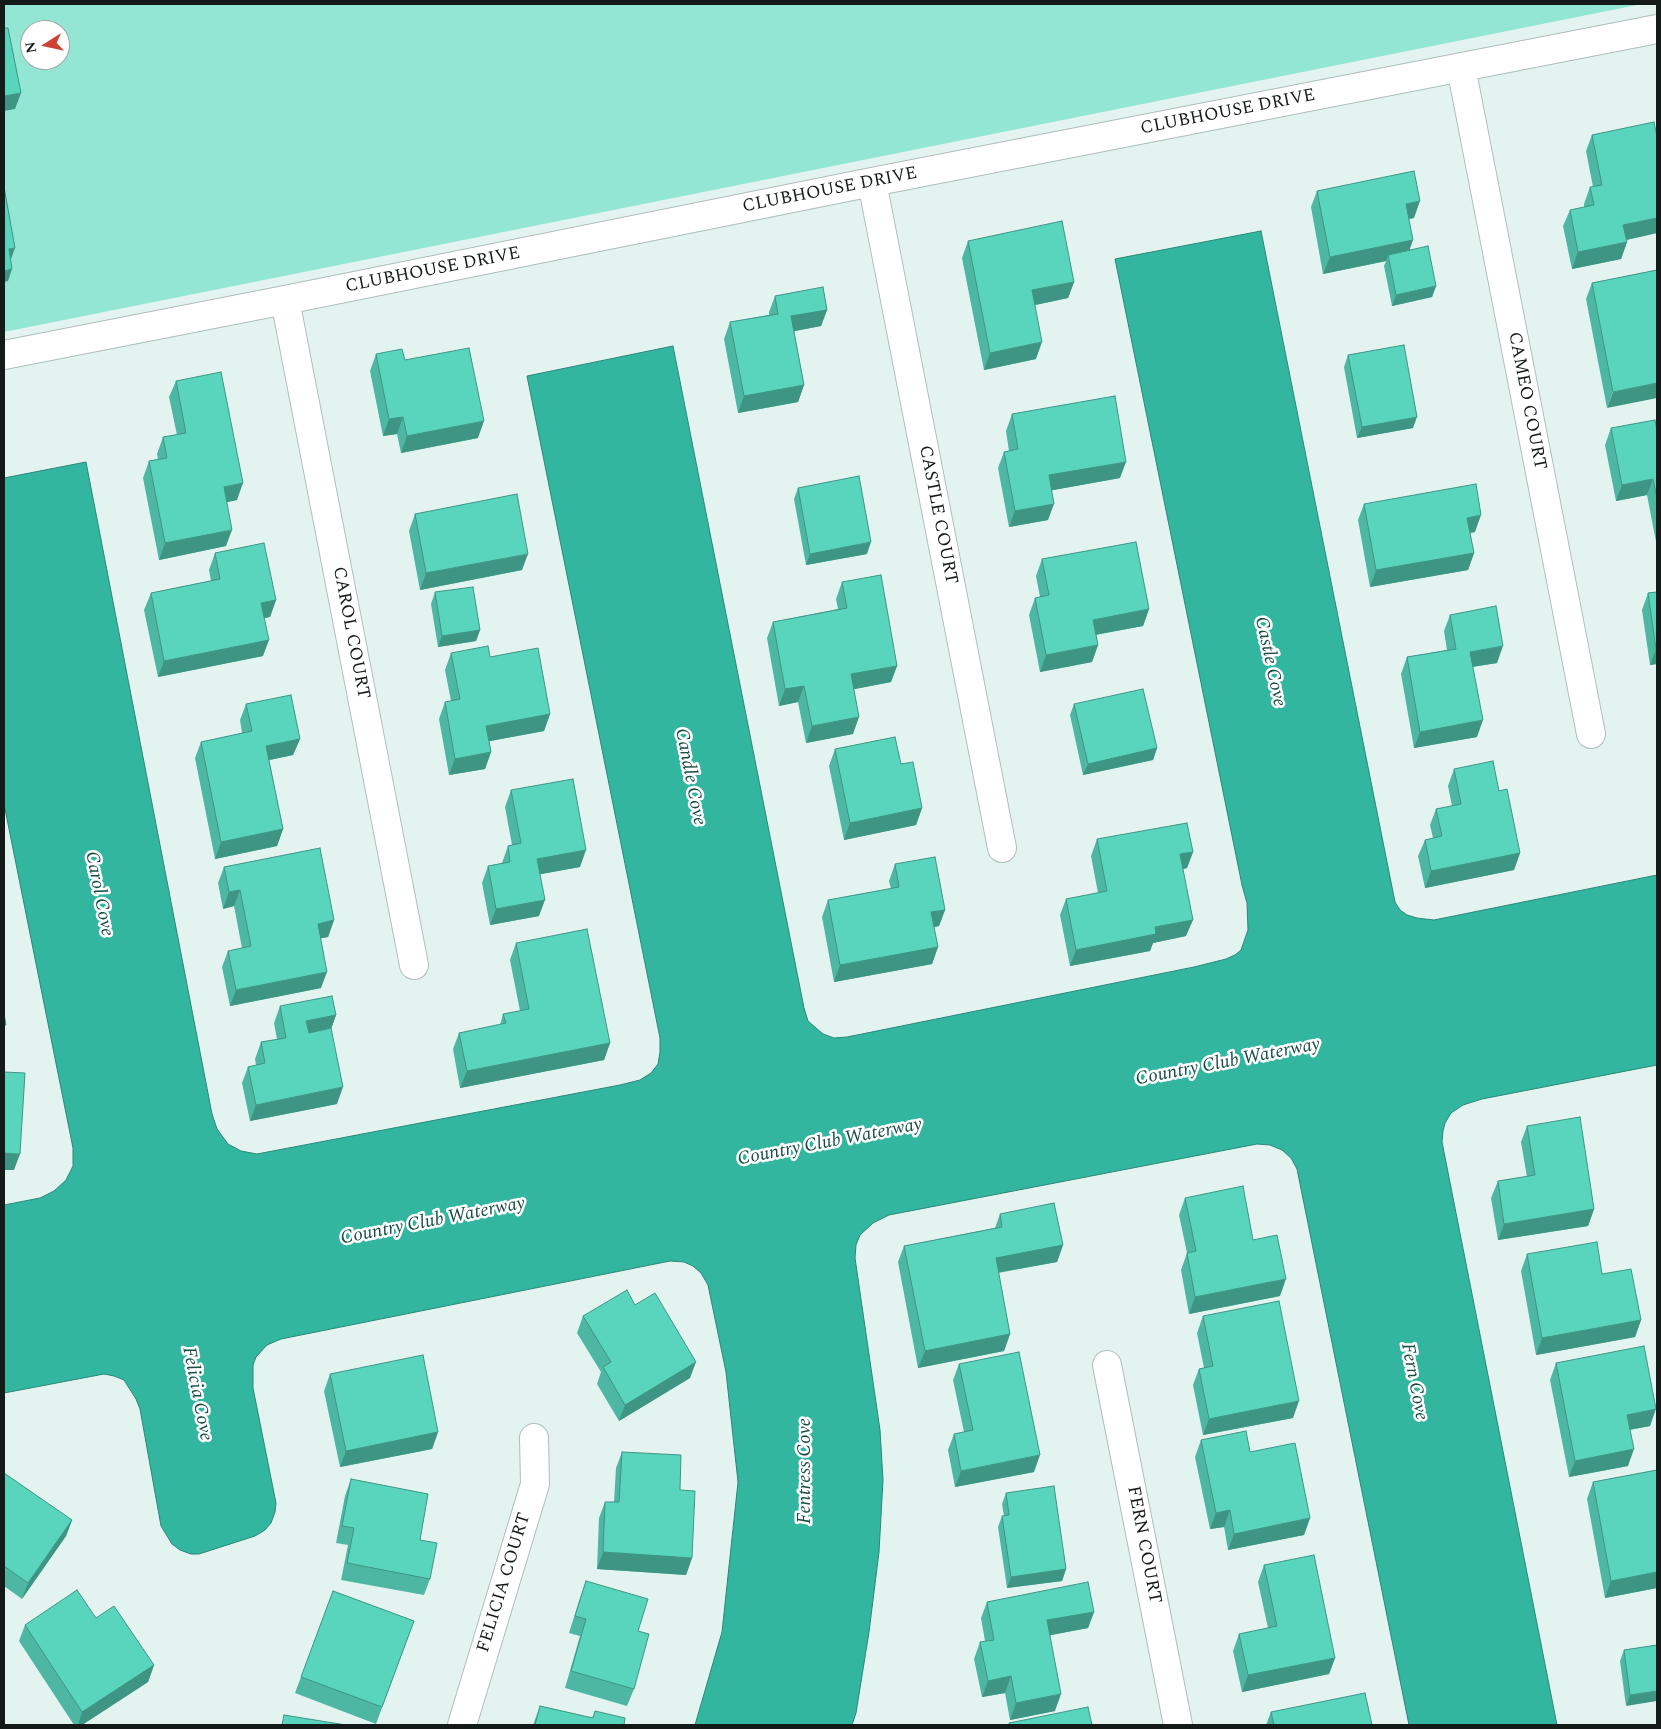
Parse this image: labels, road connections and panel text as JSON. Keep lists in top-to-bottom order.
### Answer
{
  "streets": {
    "street": [
      "CLUBHOUSE DRIVE",
      "CAMEO COURT",
      "CASTLE COURT",
      "CAROL COURT",
      "FERN COURT",
      "FELICIA COURT"
    ]
  },
  "crossings": [
    ["CLUBHOUSE DRIVE", "CAMEO COURT"],
    ["CLUBHOUSE DRIVE", "CASTLE COURT"],
    ["CLUBHOUSE DRIVE", "CAROL COURT"]
  ],
  "water": [
    "Castle Cove",
    "Candle Cove",
    "Carol Cove",
    "Country Club Waterway",
    "Fern Cove",
    "Felicia Cove",
    "Fentress Cove"
  ],
  "north": "left"
}
